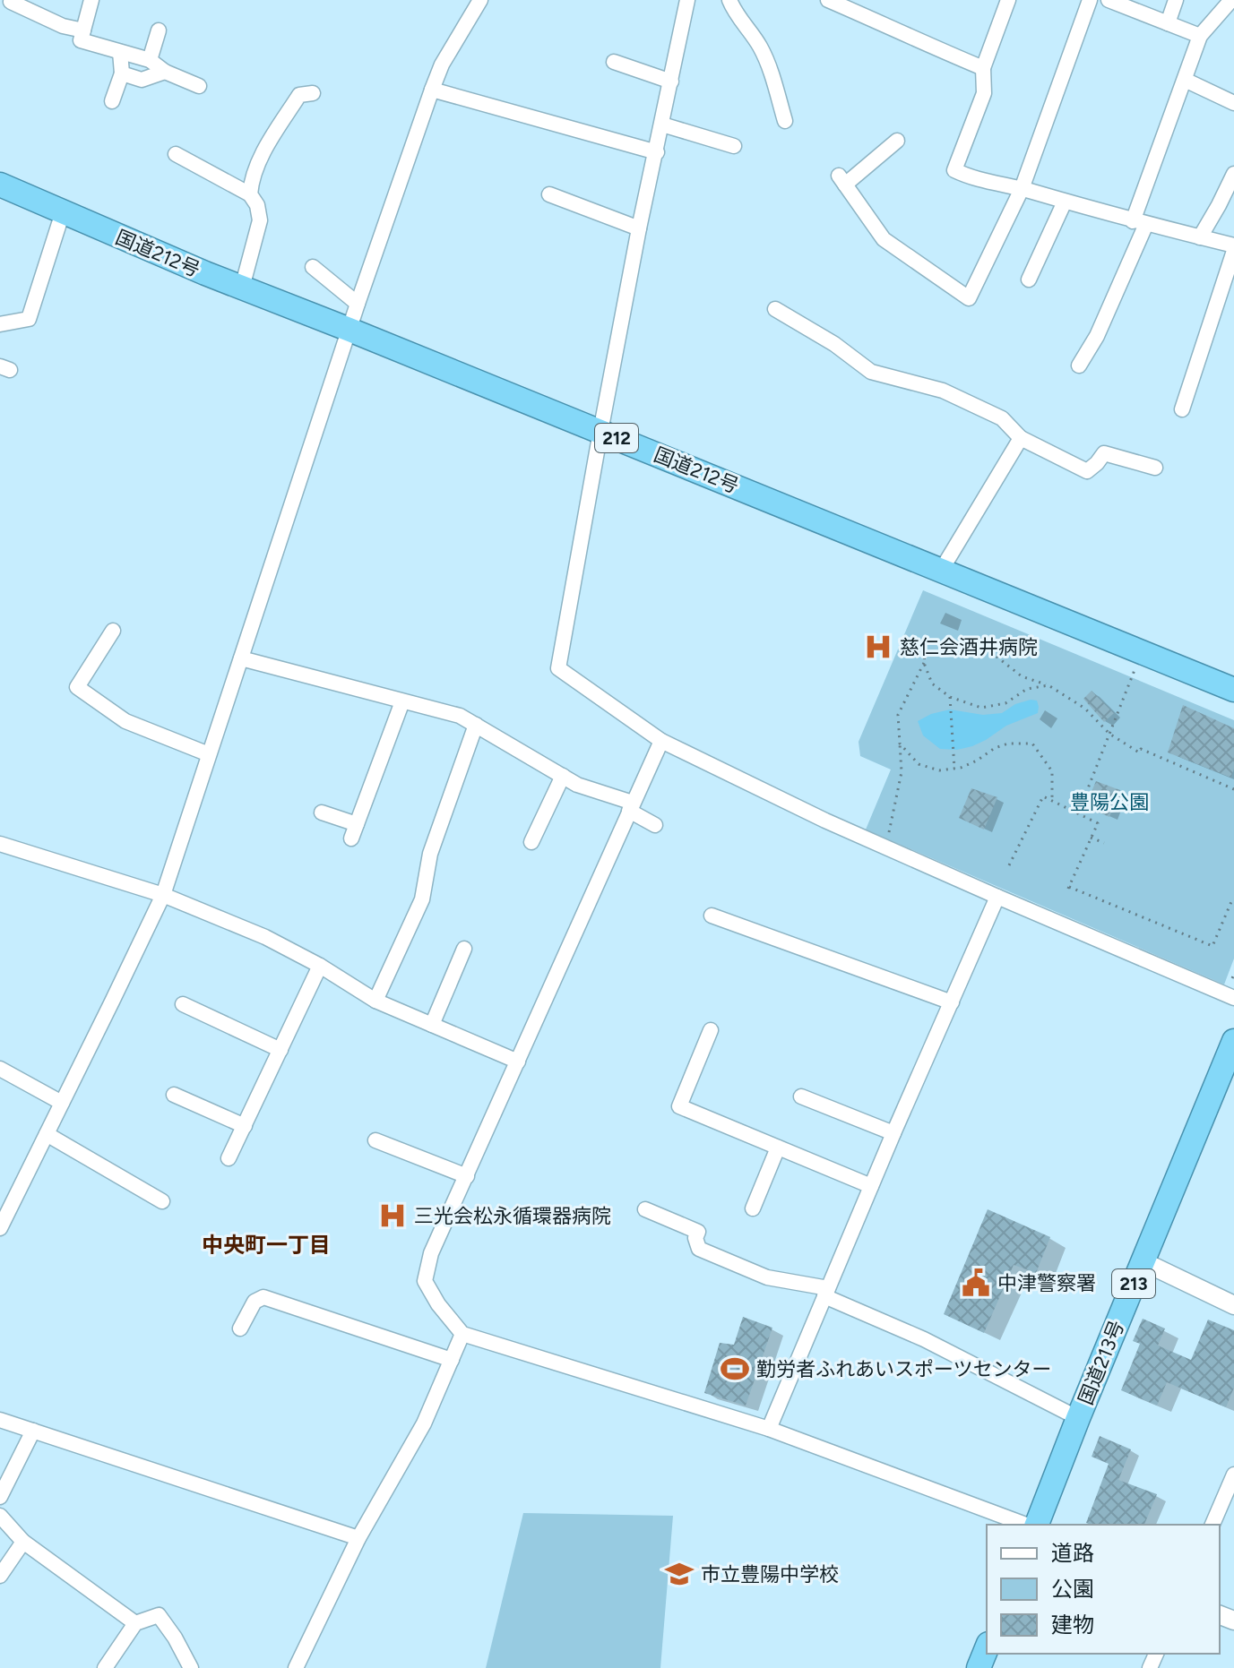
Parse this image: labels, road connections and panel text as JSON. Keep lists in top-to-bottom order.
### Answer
{
  "streets": {
    "highway": [
      "国道212号",
      "212",
      "213",
      "国道213号"
    ]
  },
  "districts": ["中央町一丁目"],
  "parks": ["豊陽公園"],
  "places": {
    "hospital": ["慈仁会酒井病院", "三光会松永循環器病院"],
    "public building": ["中津警察署"],
    "sports": ["勤労者ふれあいスポーツセンター"],
    "school or university": ["市立豊陽中学校"]
  },
  "legend": ["道路", "公園", "建物"]
}
